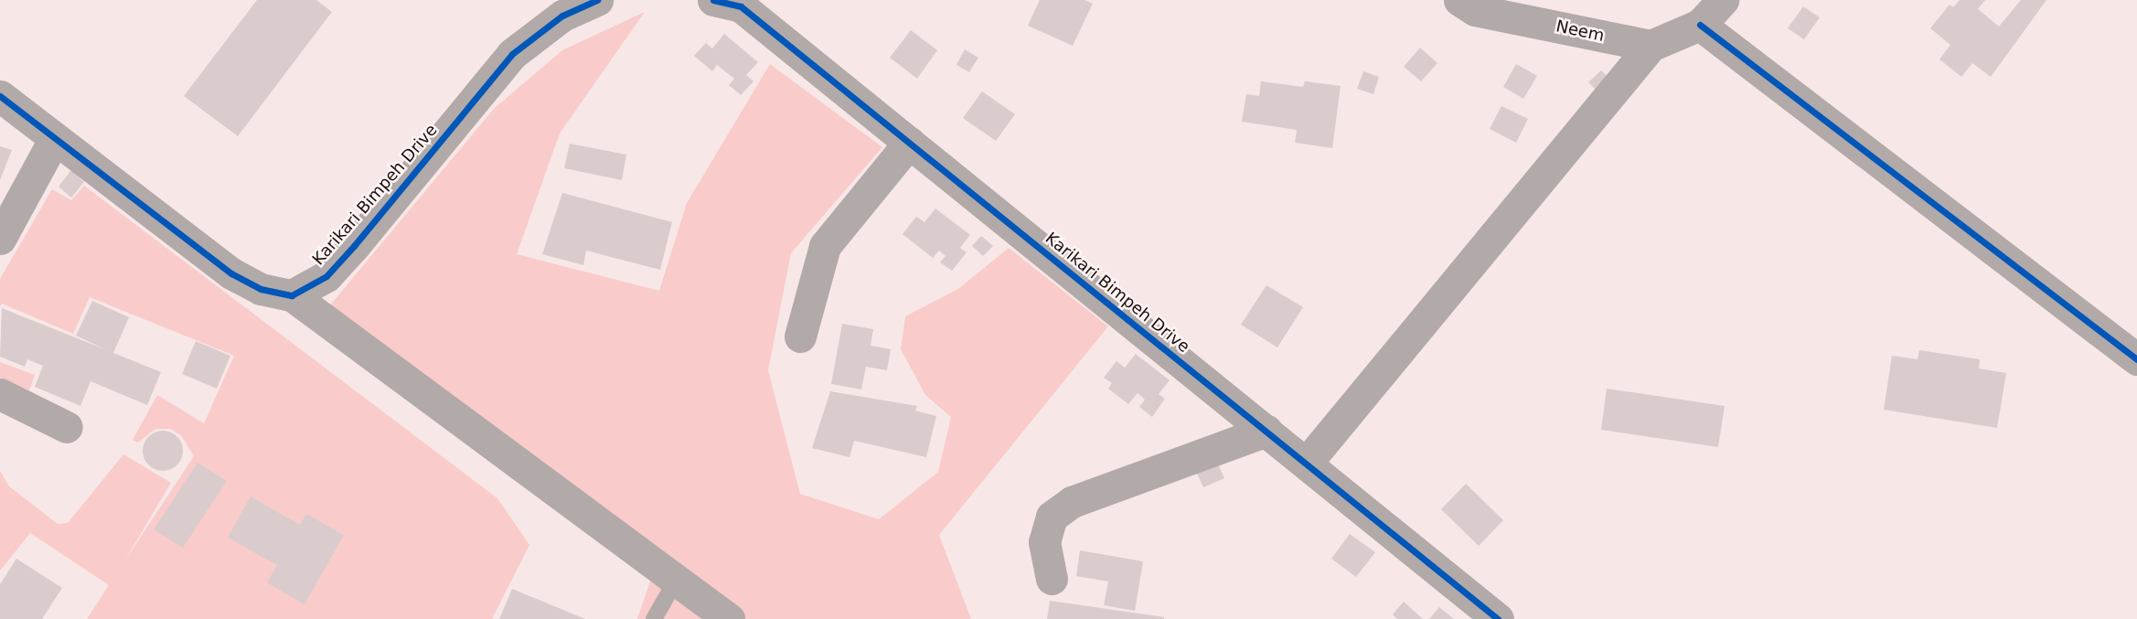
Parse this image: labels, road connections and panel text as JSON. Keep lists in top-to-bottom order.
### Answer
{
  "streets": {
    "street": ["Neem", "Karikari Bimpeh Drive"]
  }
}
